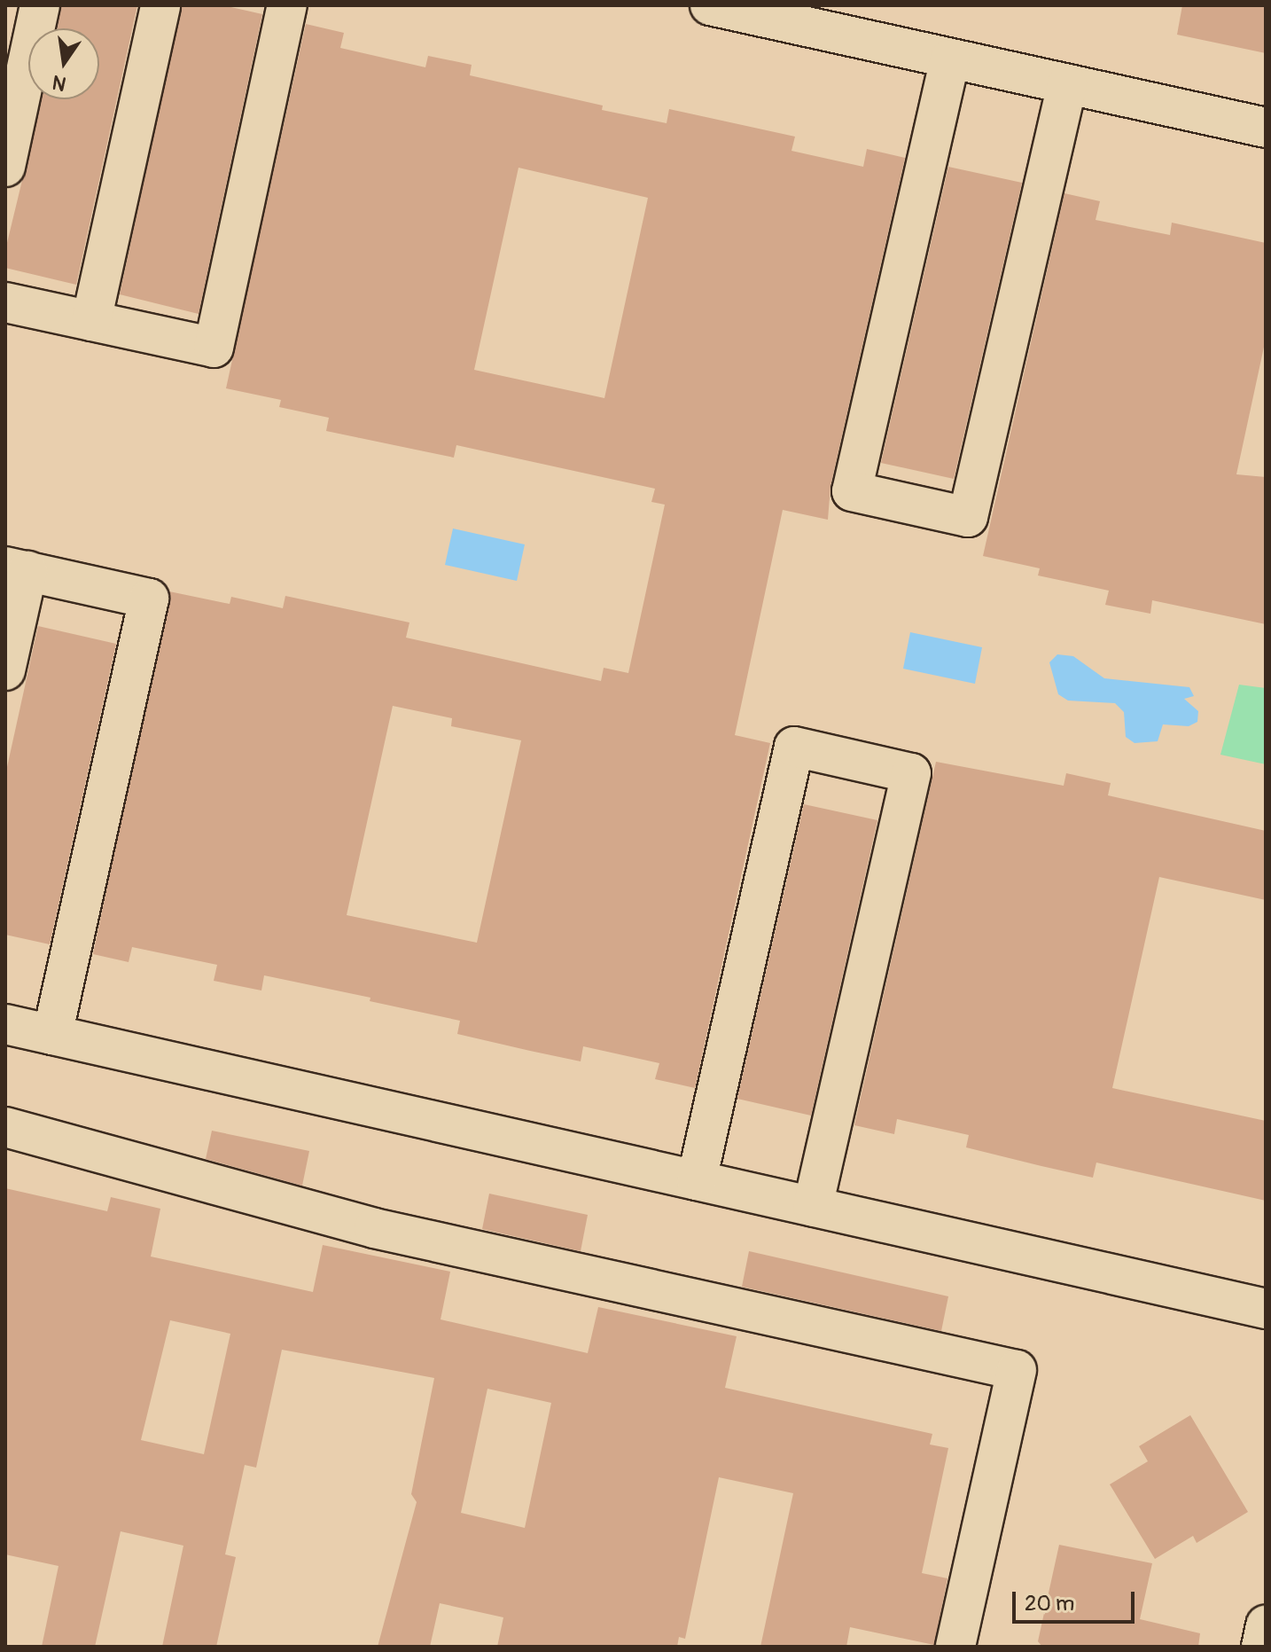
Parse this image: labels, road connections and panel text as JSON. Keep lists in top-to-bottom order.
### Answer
{
  "scale_bar": "20 m",
  "north": "bottom"
}
